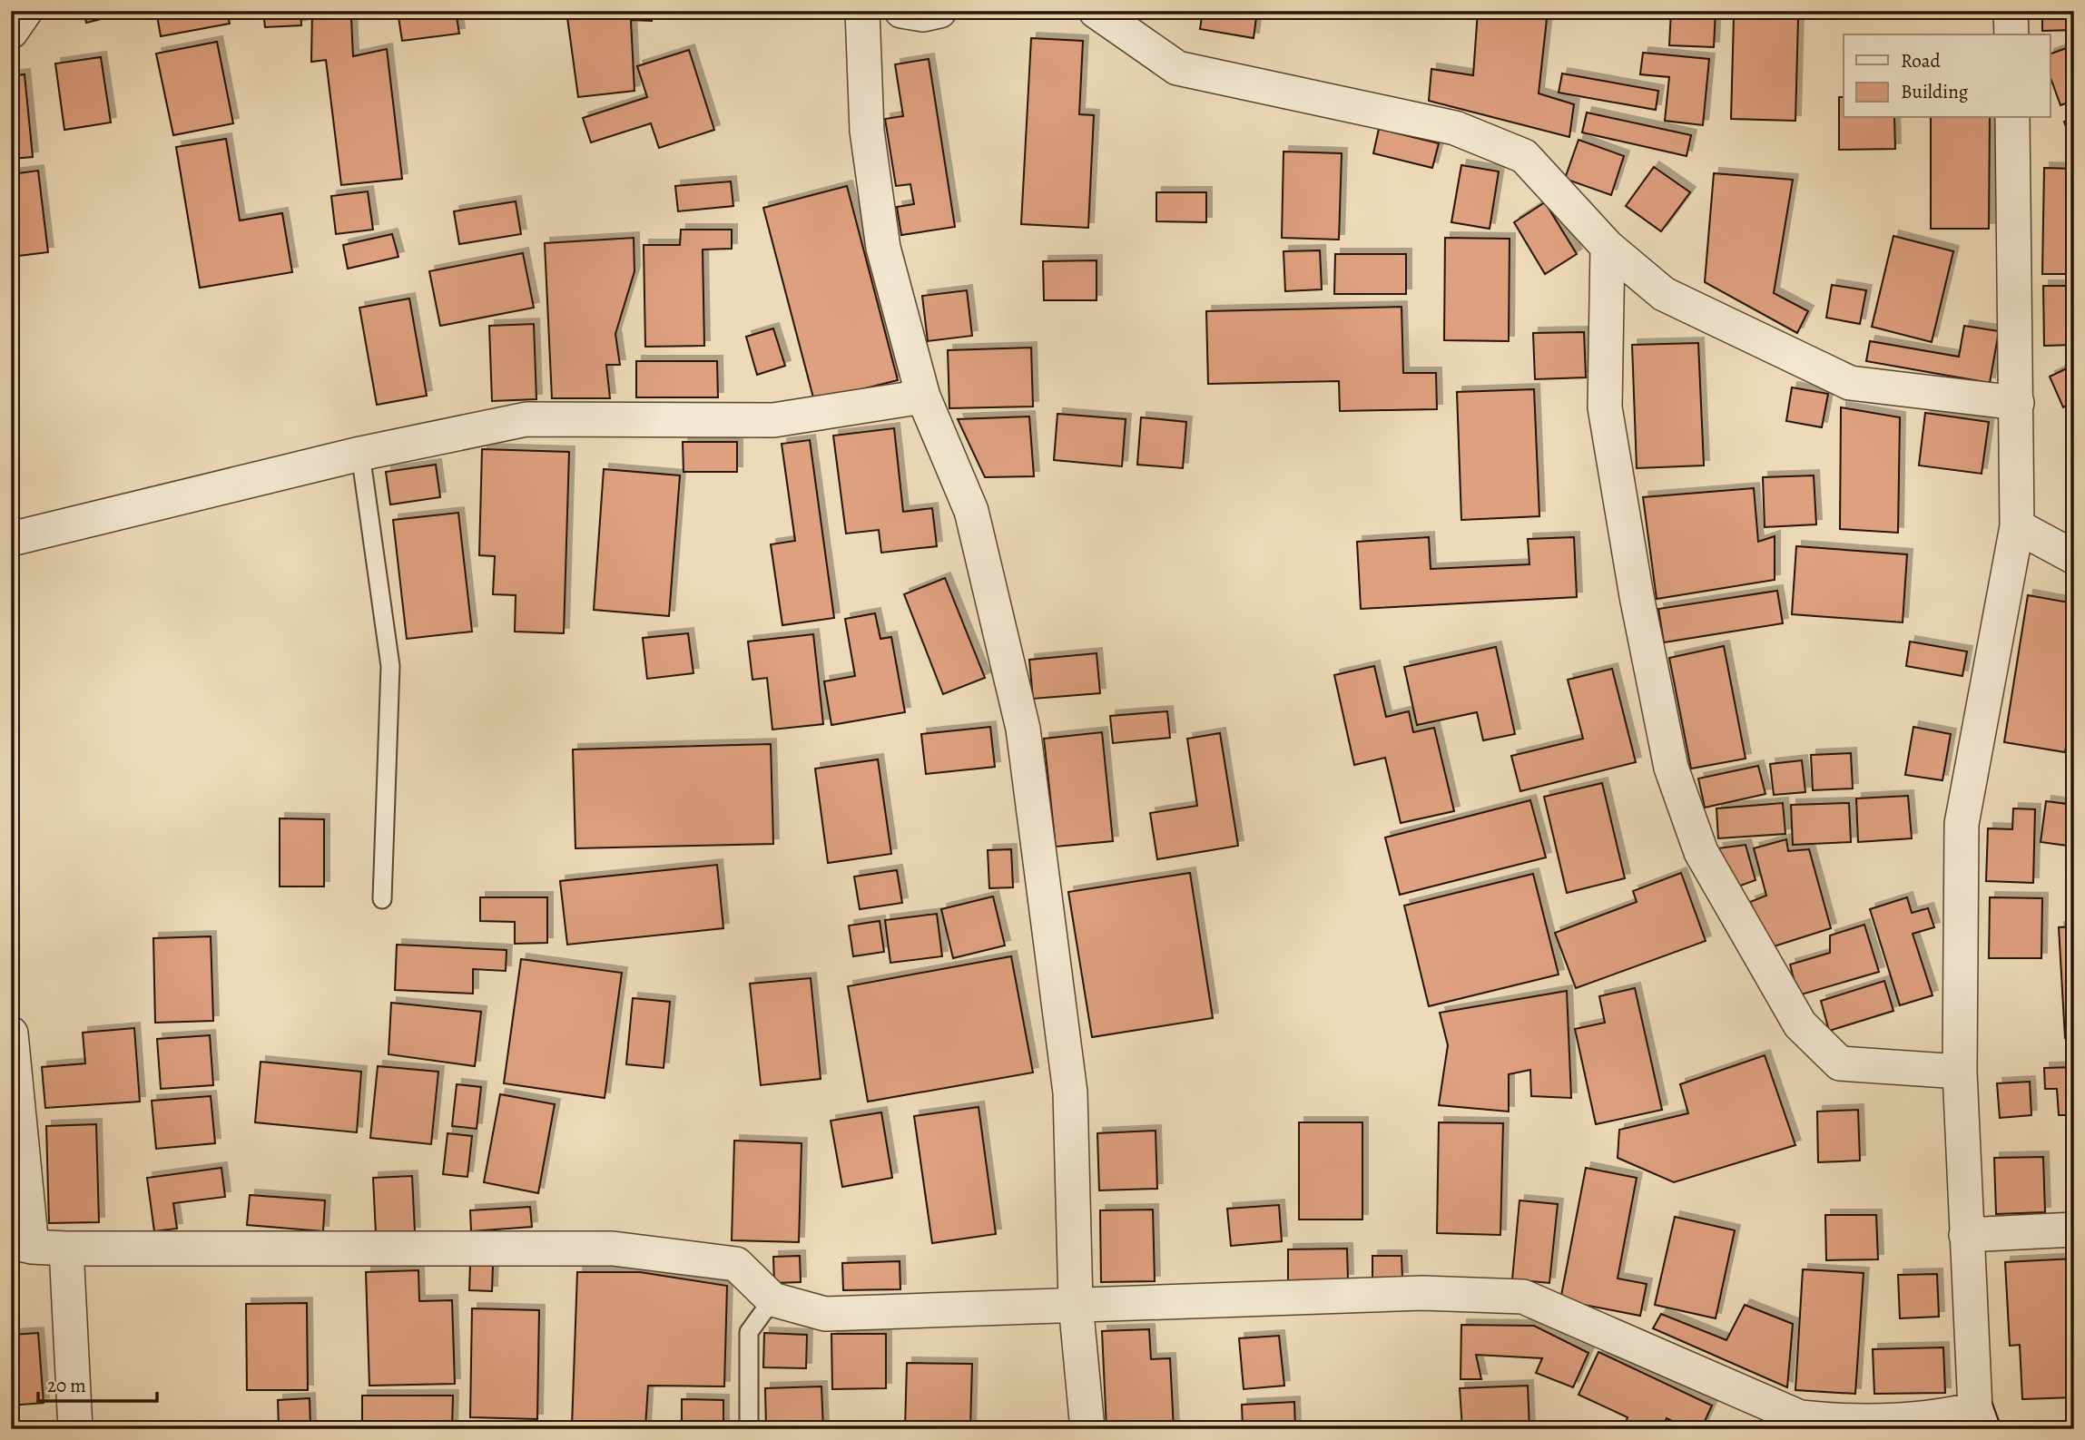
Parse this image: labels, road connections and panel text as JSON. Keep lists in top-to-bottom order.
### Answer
{
  "legend": ["Road", "Building"],
  "scale_bar": "20 m"
}
